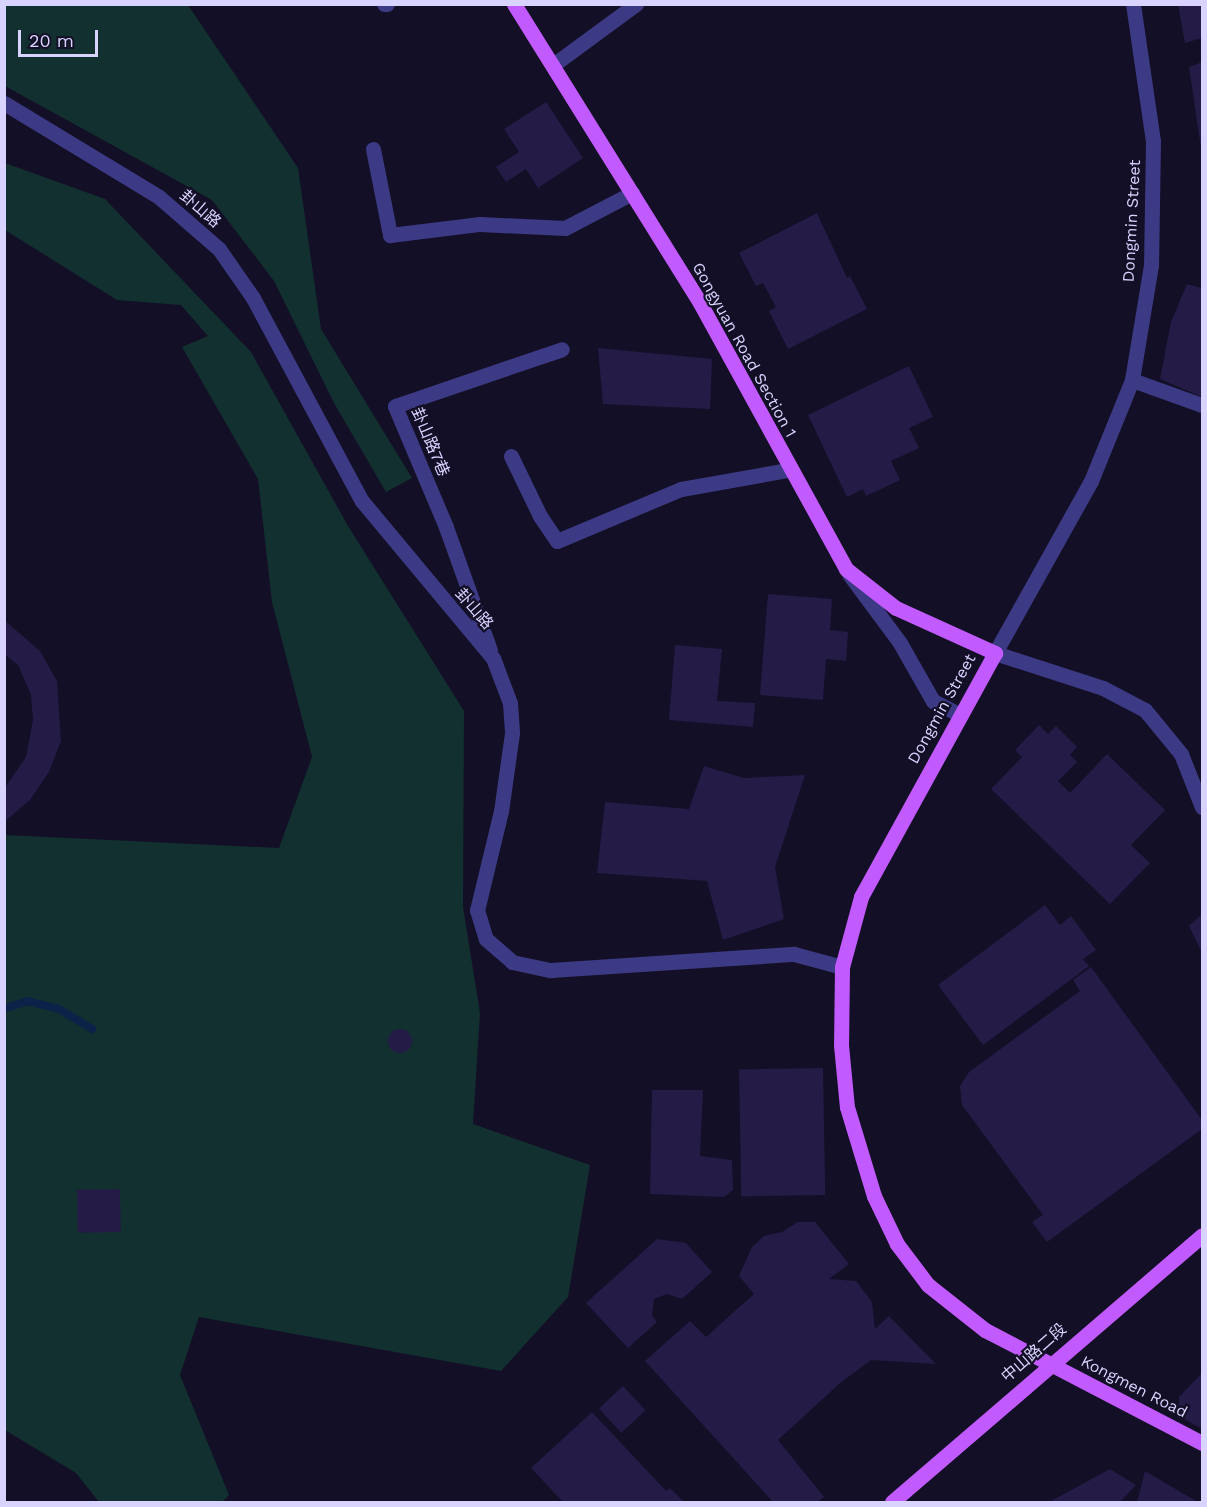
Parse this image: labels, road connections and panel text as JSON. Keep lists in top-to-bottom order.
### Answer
{
  "streets": {
    "main road": [
      "Dongmin Street",
      "Gongyuan Road Section 1",
      "中山路二段",
      "Kongmen Road"
    ],
    "street": ["卦山路", "卦山路7巷"]
  },
  "crossings": [
    ["卦山路", "Dongmin Street"],
    ["卦山路", "卦山路7巷"],
    ["Dongmin Street", "Gongyuan Road Section 1"],
    ["Dongmin Street", "中山路二段"],
    ["Dongmin Street", "Kongmen Road"],
    ["中山路二段", "Kongmen Road"]
  ],
  "scale_bar": "20 m"
}
